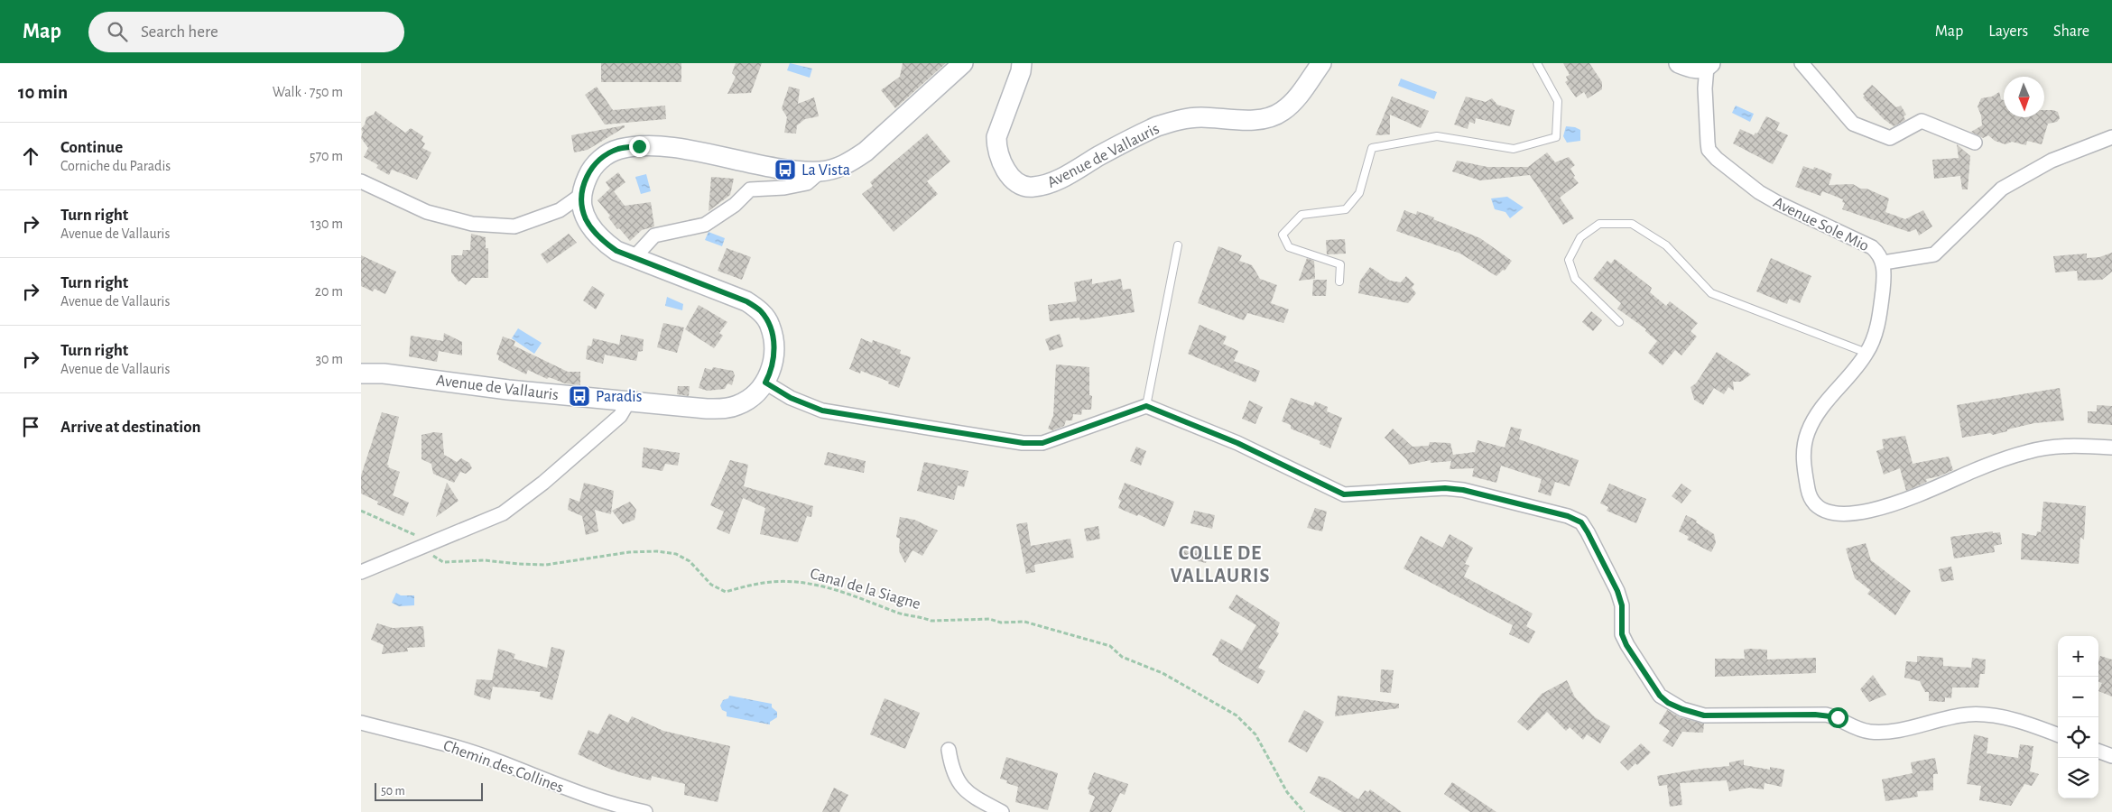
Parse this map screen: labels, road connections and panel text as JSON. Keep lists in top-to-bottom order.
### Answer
{
  "streets": {
    "main road": ["Avenue de Vallauris"],
    "street": ["Avenue Sole Mio", "Chemin des Collines"],
    "path": ["Canal de la Siagne"]
  },
  "districts": ["COLLE DE VALLAURIS"],
  "places": {
    "bus stop": ["La Vista", "Paradis"]
  },
  "scale_bar": "50 m",
  "north": "bottom",
  "page": {
    "header": "Map",
    "search": "Search here",
    "nav": ["Map", "Layers", "Share"],
    "heading": ["10 min", "Walk · 750 m"],
    "list": [
      ["Continue", "Corniche du Paradis", "570 m"],
      ["Turn right", "Avenue de Vallauris", "130 m"],
      ["Turn right", "Avenue de Vallauris", "20 m"],
      ["Turn right", "Avenue de Vallauris", "30 m"],
      "Arrive at destination"
    ],
    "map_buttons": ["+", "−"],
    "scale": "50 m"
  }
}
